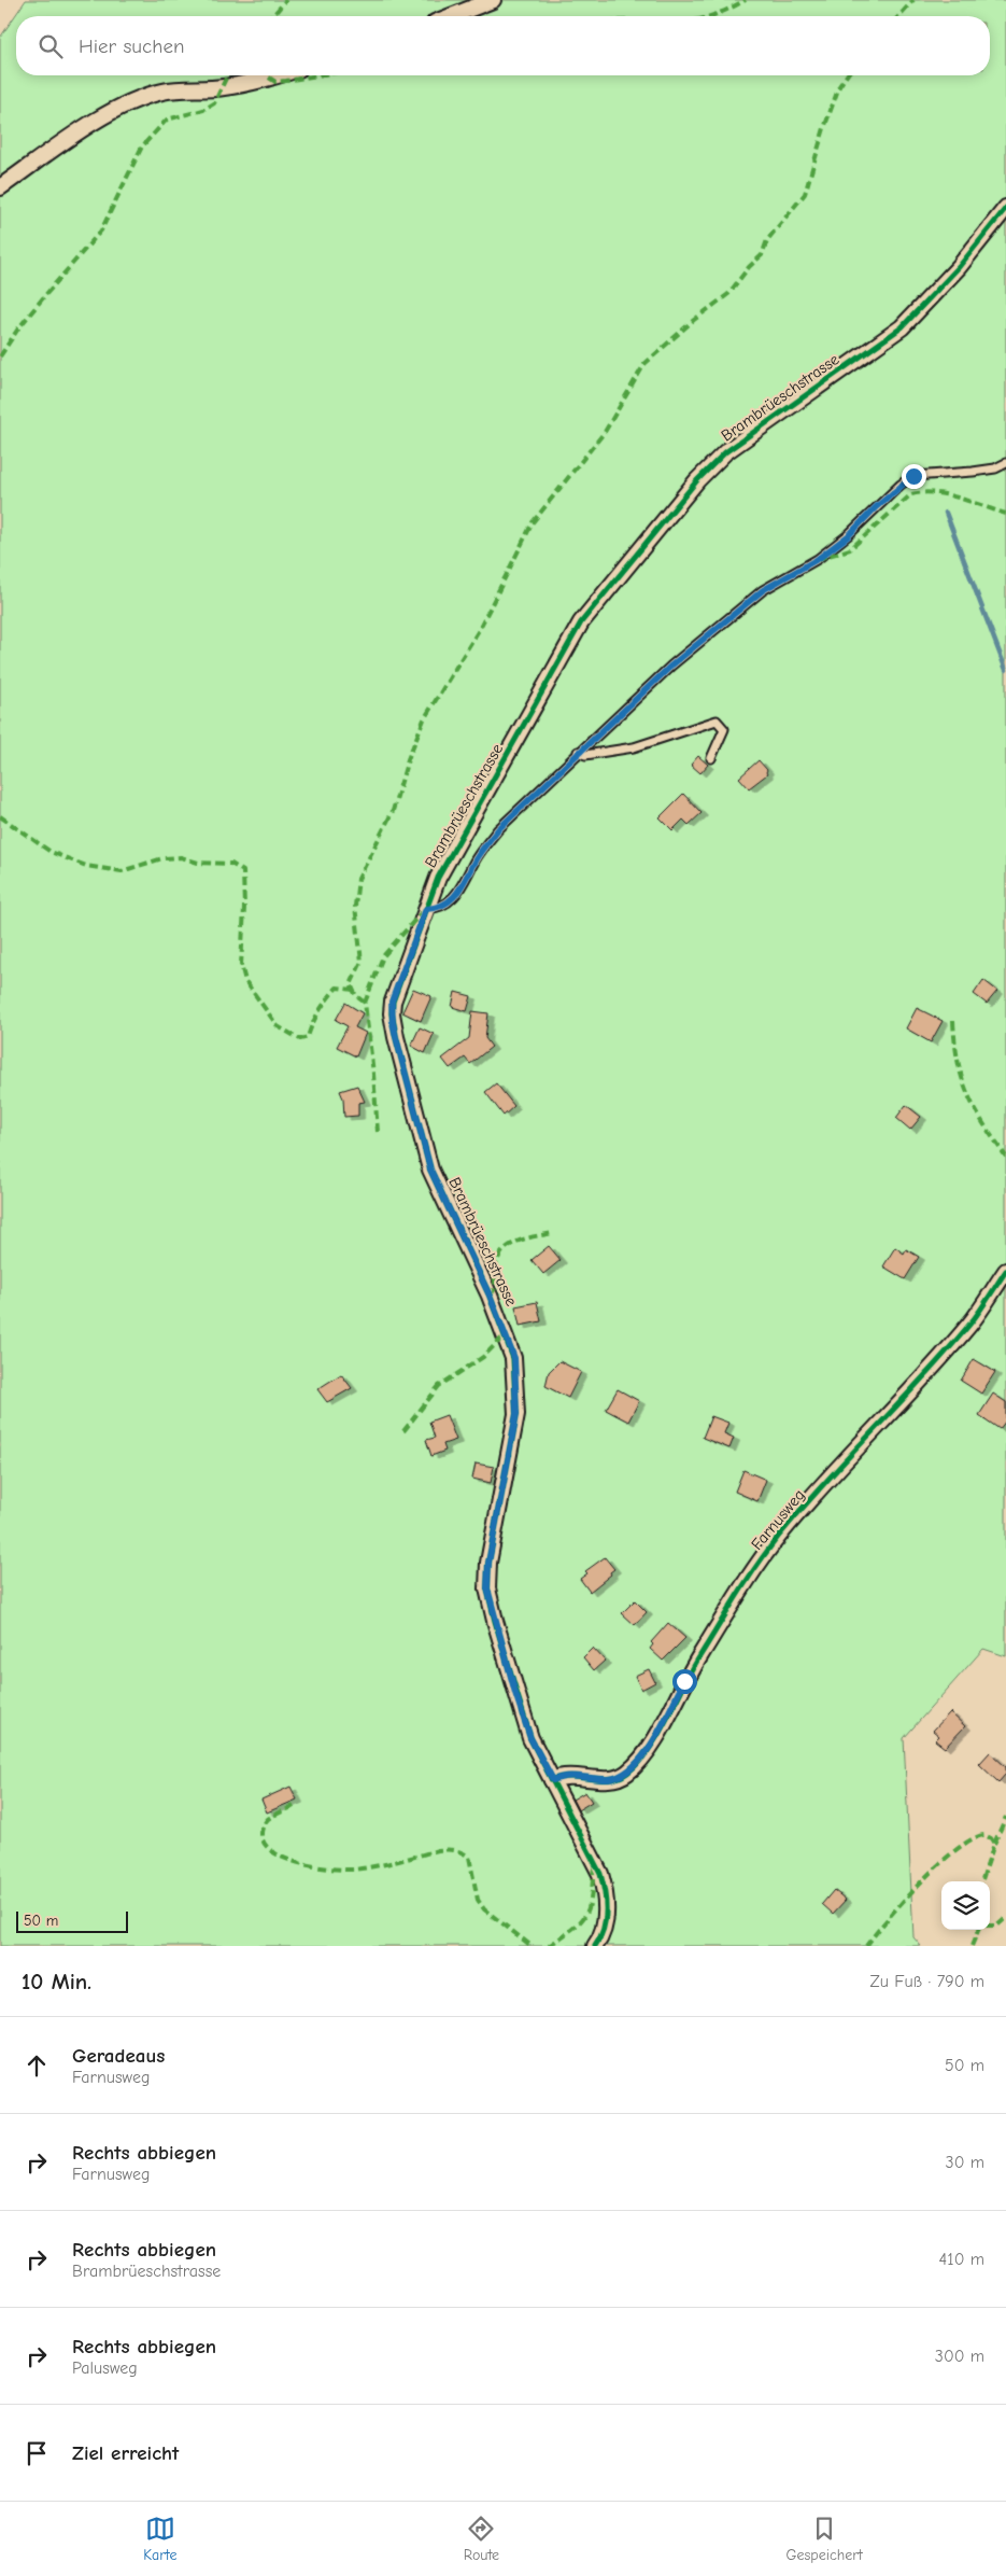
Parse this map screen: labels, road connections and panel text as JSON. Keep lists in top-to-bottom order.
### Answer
{
  "streets": {
    "street": ["Brambrüeschstrasse", "Farnusweg"]
  },
  "crossings": [
    ["Brambrüeschstrasse", "Farnusweg"]
  ],
  "scale_bar": "50 m",
  "page": {
    "search": "Hier suchen",
    "scale": "50 m",
    "heading": ["10 Min.", "Zu Fuß · 790 m"],
    "list": [
      ["Geradeaus", "Farnusweg", "50 m"],
      ["Rechts abbiegen", "Farnusweg", "30 m"],
      ["Rechts abbiegen", "Brambrüeschstrasse", "410 m"],
      ["Rechts abbiegen", "Palusweg", "300 m"],
      "Ziel erreicht"
    ],
    "nav": ["Karte", "Route", "Gespeichert"]
  }
}
